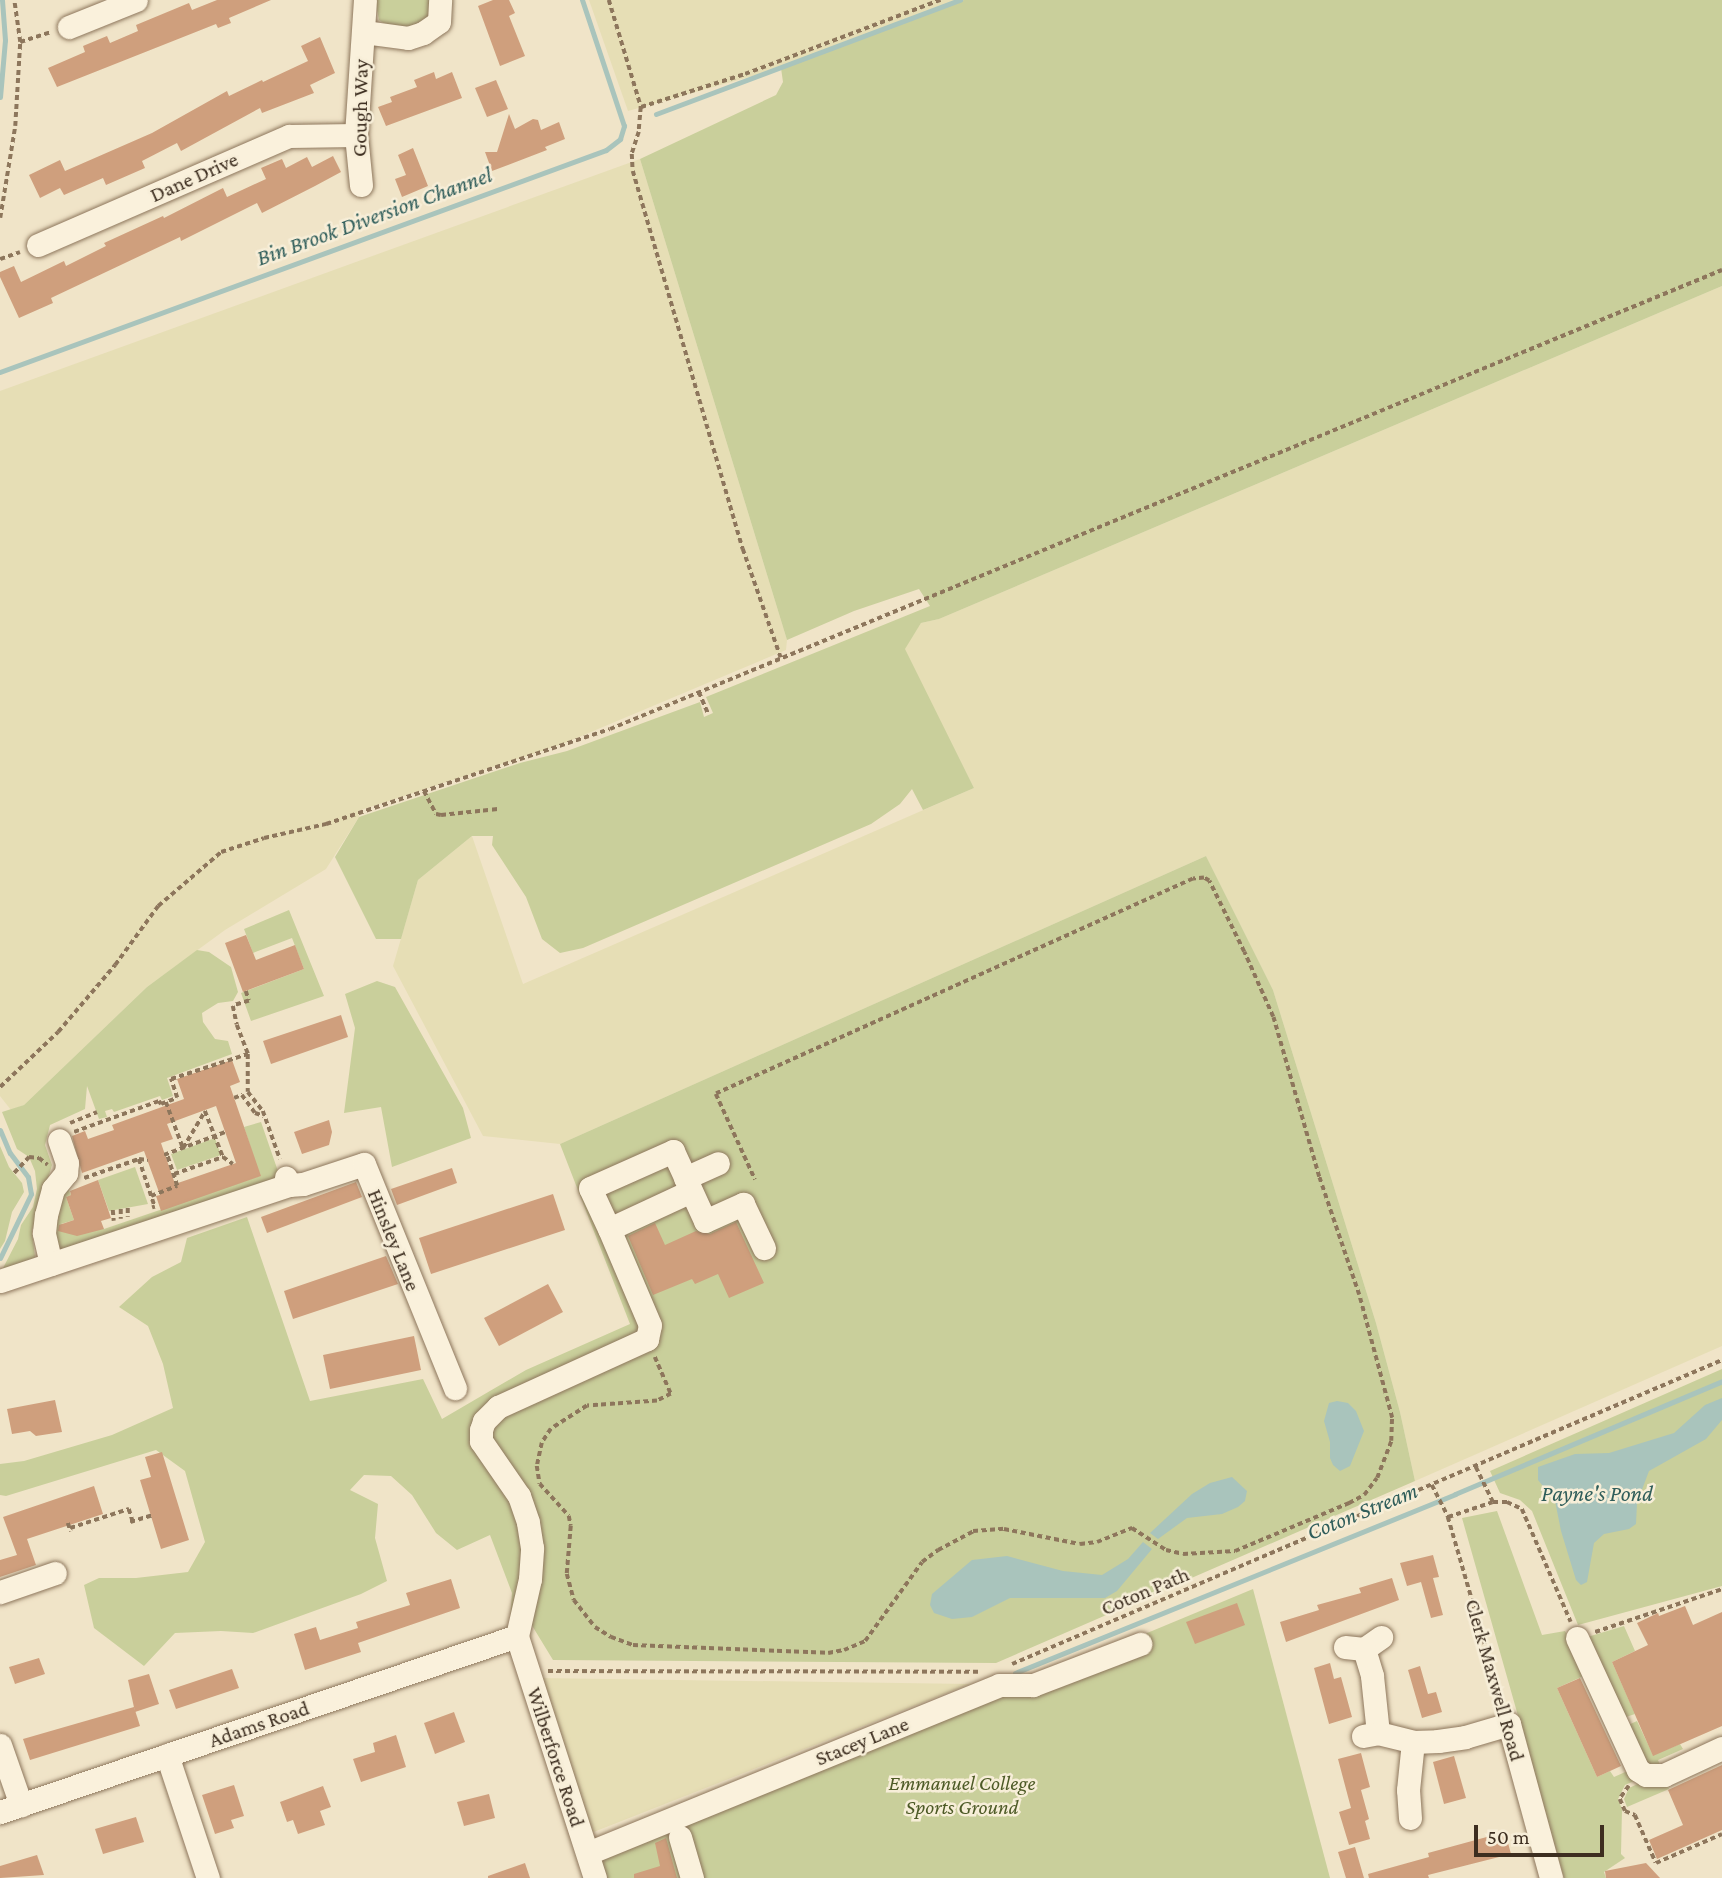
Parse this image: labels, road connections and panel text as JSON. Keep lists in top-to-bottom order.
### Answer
{
  "streets": {
    "street": [
      "Gough Way",
      "Dane Drive",
      "Hinsley Lane",
      "Clerk Maxwell Road",
      "Adams Road",
      "Stacey Lane",
      "Wilberforce Road"
    ],
    "path": ["Coton Path"]
  },
  "crossings": [
    ["Gough Way", "Dane Drive"],
    ["Coton Path", "Clerk Maxwell Road"],
    ["Adams Road", "Wilberforce Road"],
    ["Stacey Lane", "Wilberforce Road"]
  ],
  "water": ["Bin Brook Diversion Channel", "Payne's Pond", "Coton Stream"],
  "parks": ["Emmanuel College Sports Ground"],
  "scale_bar": "50 m"
}
